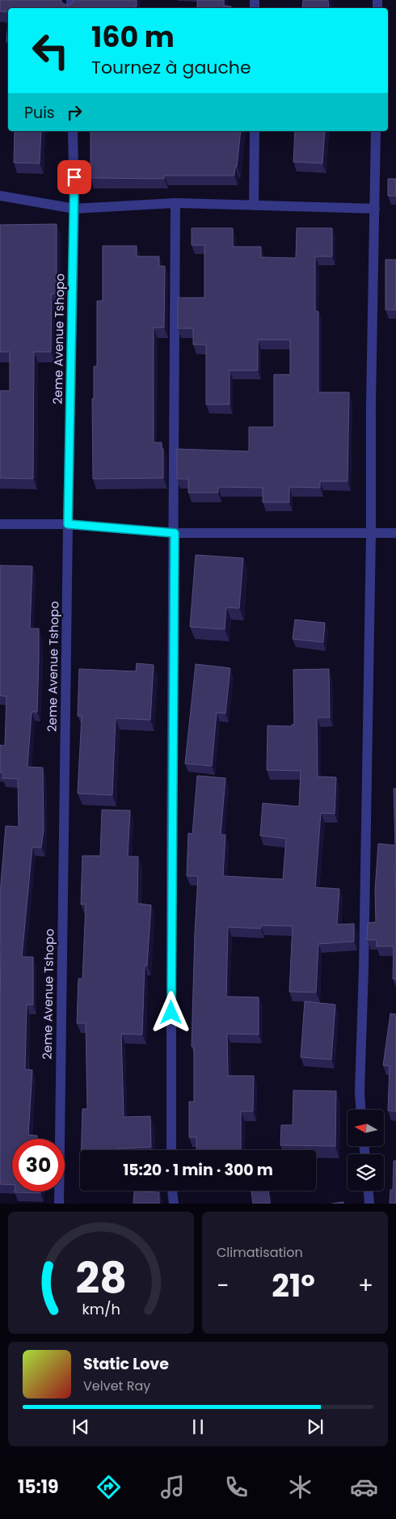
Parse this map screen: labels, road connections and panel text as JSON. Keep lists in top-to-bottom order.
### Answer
{
  "streets": {
    "street": ["2eme Avenue Tshopo"]
  },
  "north": "left",
  "page": {
    "turn": ["160 m", "Tournez à gauche"],
    "then": "Puis",
    "limit": "30",
    "trip": "15:20 · 1 min · 300 m",
    "tile": "Climatisation",
    "heat": ["−", "21°", "+"],
    "song": ["Static Love", "Velvet Ray"],
    "tabs": "15:19",
    "gauge": ["28", "km/h"]
  }
}
